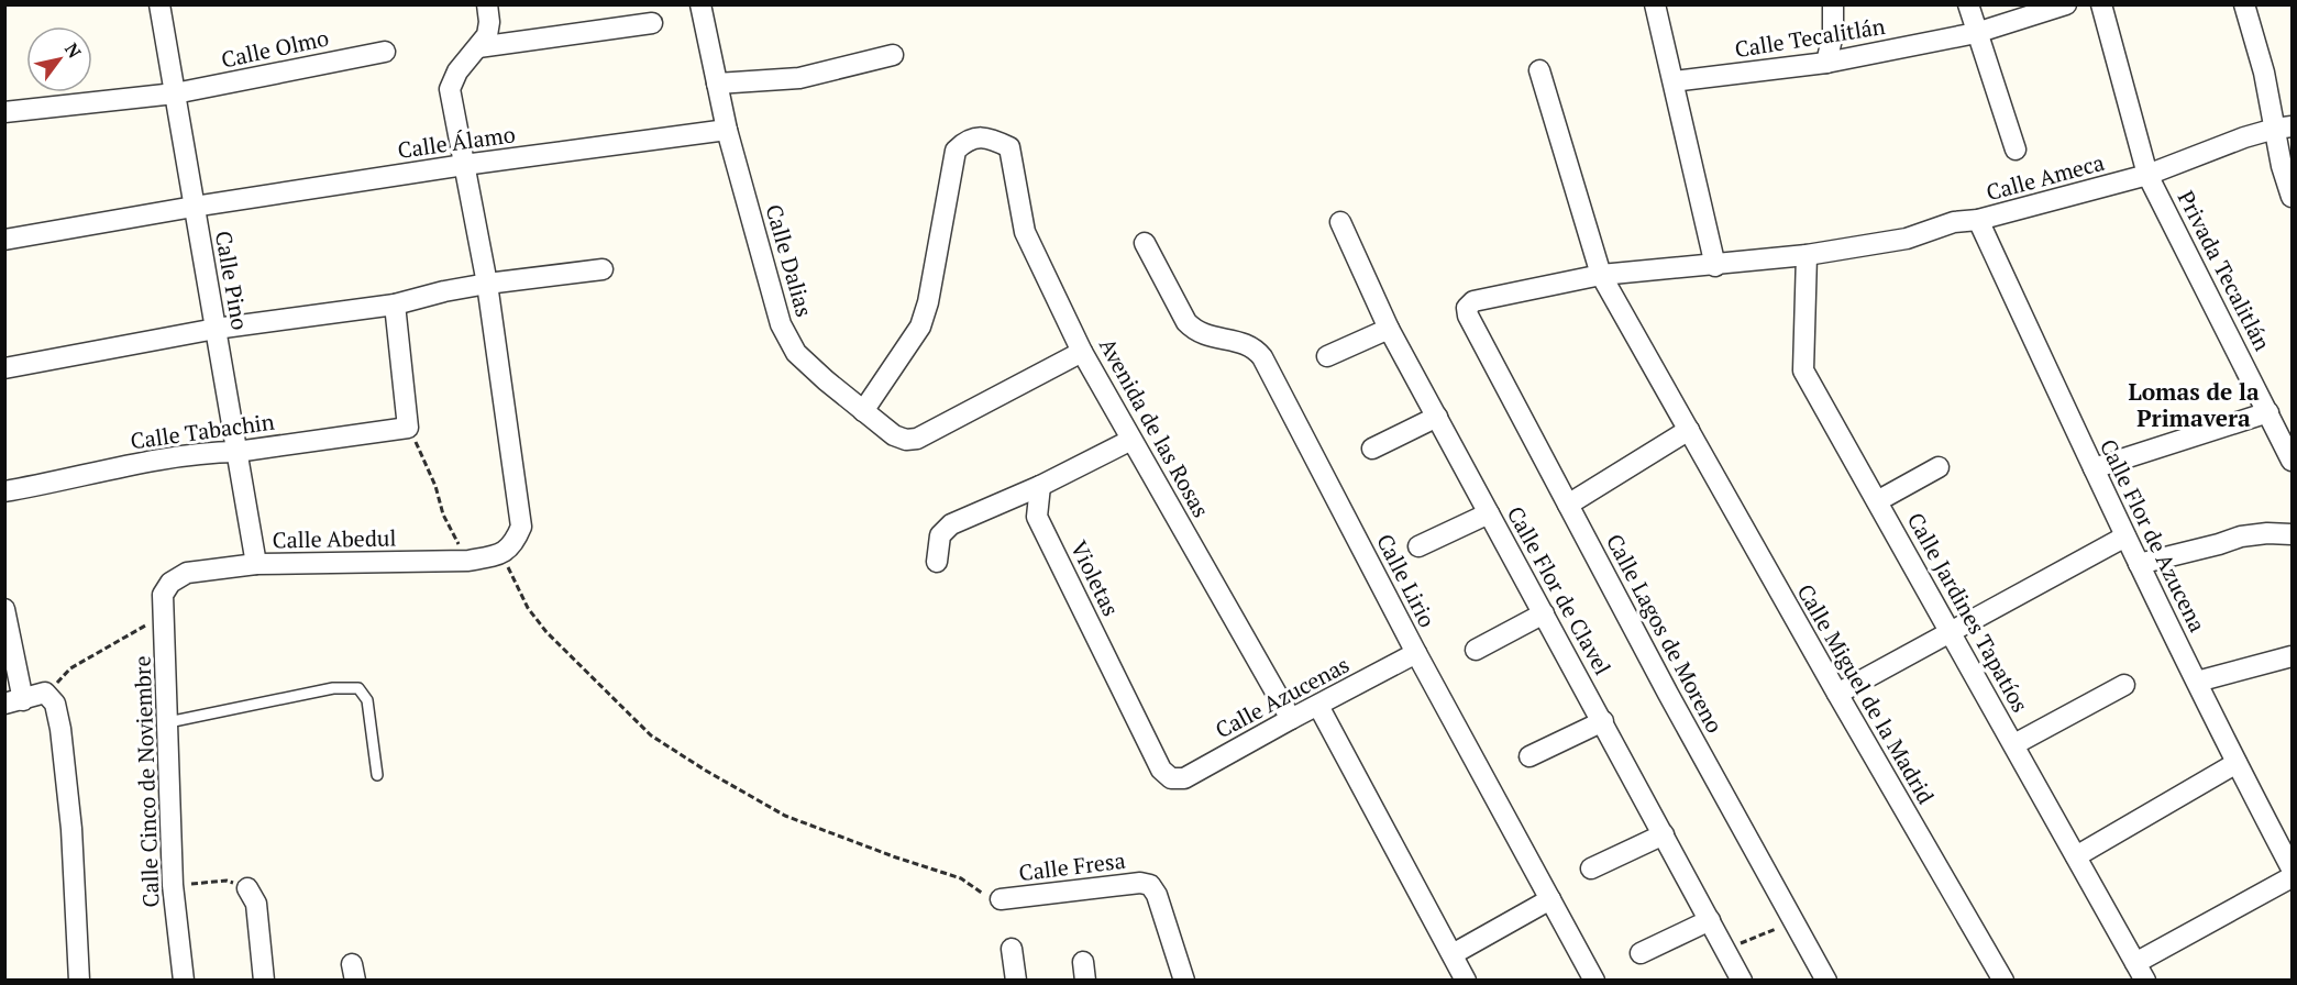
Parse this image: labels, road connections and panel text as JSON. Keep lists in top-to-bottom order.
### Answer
{
  "streets": {
    "street": [
      "Calle Tecalitlán",
      "Calle Olmo",
      "Calle Álamo",
      "Calle Ameca",
      "Calle Dalias",
      "Privada Tecalitlán",
      "Calle Pino",
      "Avenida de las Rosas",
      "Calle Tabachin",
      "Calle Flor de Azucena",
      "Calle Abedul",
      "Violetas",
      "Calle Lirio",
      "Calle Flor de Clavel",
      "Calle Jardines Tapatíos",
      "Calle Lagos de Moreno",
      "Calle Miguel de la Madrid",
      "Calle Azucenas",
      "Calle Cinco de Noviembre",
      "Calle Fresa"
    ]
  },
  "crossings": [
    ["Calle Olmo", "Calle Pino"],
    ["Calle Álamo", "Calle Dalias"],
    ["Calle Álamo", "Calle Pino"],
    ["Calle Ameca", "Privada Tecalitlán"],
    ["Calle Ameca", "Calle Flor de Azucena"],
    ["Calle Ameca", "Calle Jardines Tapatíos"],
    ["Calle Ameca", "Calle Lagos de Moreno"],
    ["Calle Ameca", "Calle Miguel de la Madrid"],
    ["Calle Dalias", "Avenida de las Rosas"],
    ["Calle Pino", "Calle Tabachin"],
    ["Calle Pino", "Calle Abedul"],
    ["Avenida de las Rosas", "Calle Azucenas"],
    ["Calle Abedul", "Calle Cinco de Noviembre"],
    ["Violetas", "Calle Azucenas"],
    ["Calle Lirio", "Calle Azucenas"]
  ],
  "districts": ["Lomas de la Primavera"],
  "north": "top right"
}
